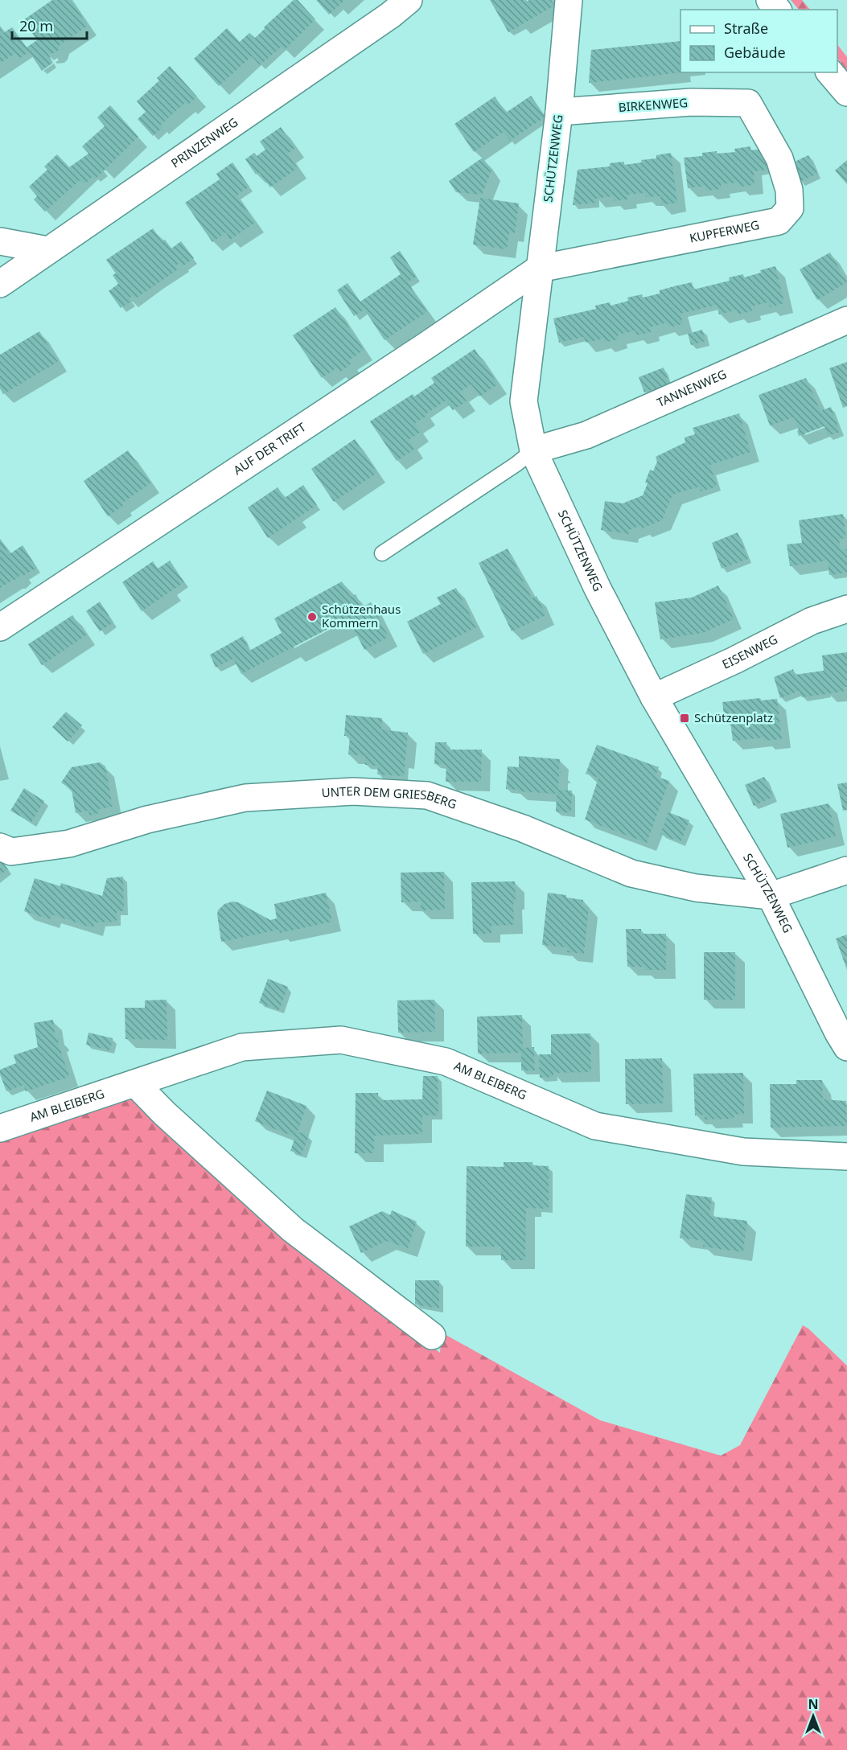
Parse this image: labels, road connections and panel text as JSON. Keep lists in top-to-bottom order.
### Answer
{
  "streets": {
    "street": [
      "BIRKENWEG",
      "PRINZENWEG",
      "SCHÜTZENWEG",
      "KUPFERWEG",
      "TANNENWEG",
      "AUF DER TRIFT",
      "EISENWEG",
      "UNTER DEM GRIESBERG",
      "AM BLEIBERG"
    ]
  },
  "crossings": [
    ["BIRKENWEG", "SCHÜTZENWEG"],
    ["BIRKENWEG", "KUPFERWEG"],
    ["SCHÜTZENWEG", "KUPFERWEG"],
    ["SCHÜTZENWEG", "TANNENWEG"],
    ["SCHÜTZENWEG", "AUF DER TRIFT"],
    ["SCHÜTZENWEG", "EISENWEG"],
    ["SCHÜTZENWEG", "UNTER DEM GRIESBERG"],
    ["KUPFERWEG", "AUF DER TRIFT"]
  ],
  "places": {
    "other": ["Schützenhaus Kommern"],
    "transit": ["Schützenplatz"]
  },
  "legend": ["Straße", "Gebäude"],
  "scale_bar": "20 m",
  "north": "top"
}
